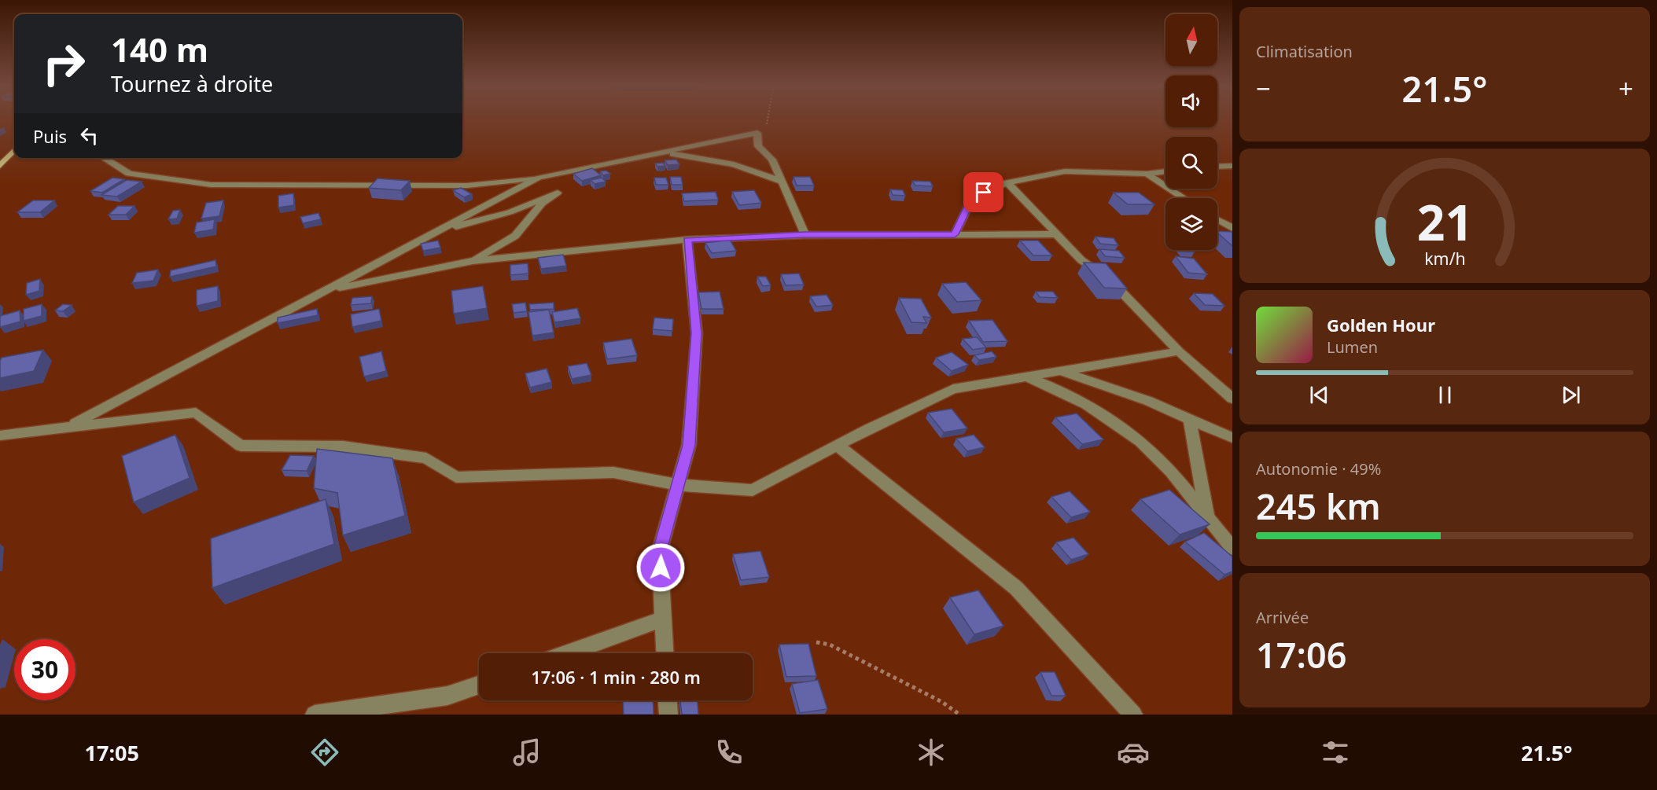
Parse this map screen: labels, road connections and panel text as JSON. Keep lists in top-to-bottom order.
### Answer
{
  "north": "top",
  "page": {
    "tile": [
      "Climatisation",
      ["Autonomie · 49%", "245 km"],
      ["Arrivée", "17:06"]
    ],
    "turn": ["140 m", "Tournez à droite"],
    "heat": ["−", "21.5°", "+"],
    "then": "Puis",
    "song": ["Golden Hour", "Lumen"],
    "limit": "30",
    "trip": "17:06 · 1 min · 280 m",
    "tabs": ["17:05", "21.5°"],
    "gauge": ["21", "km/h"]
  }
}
